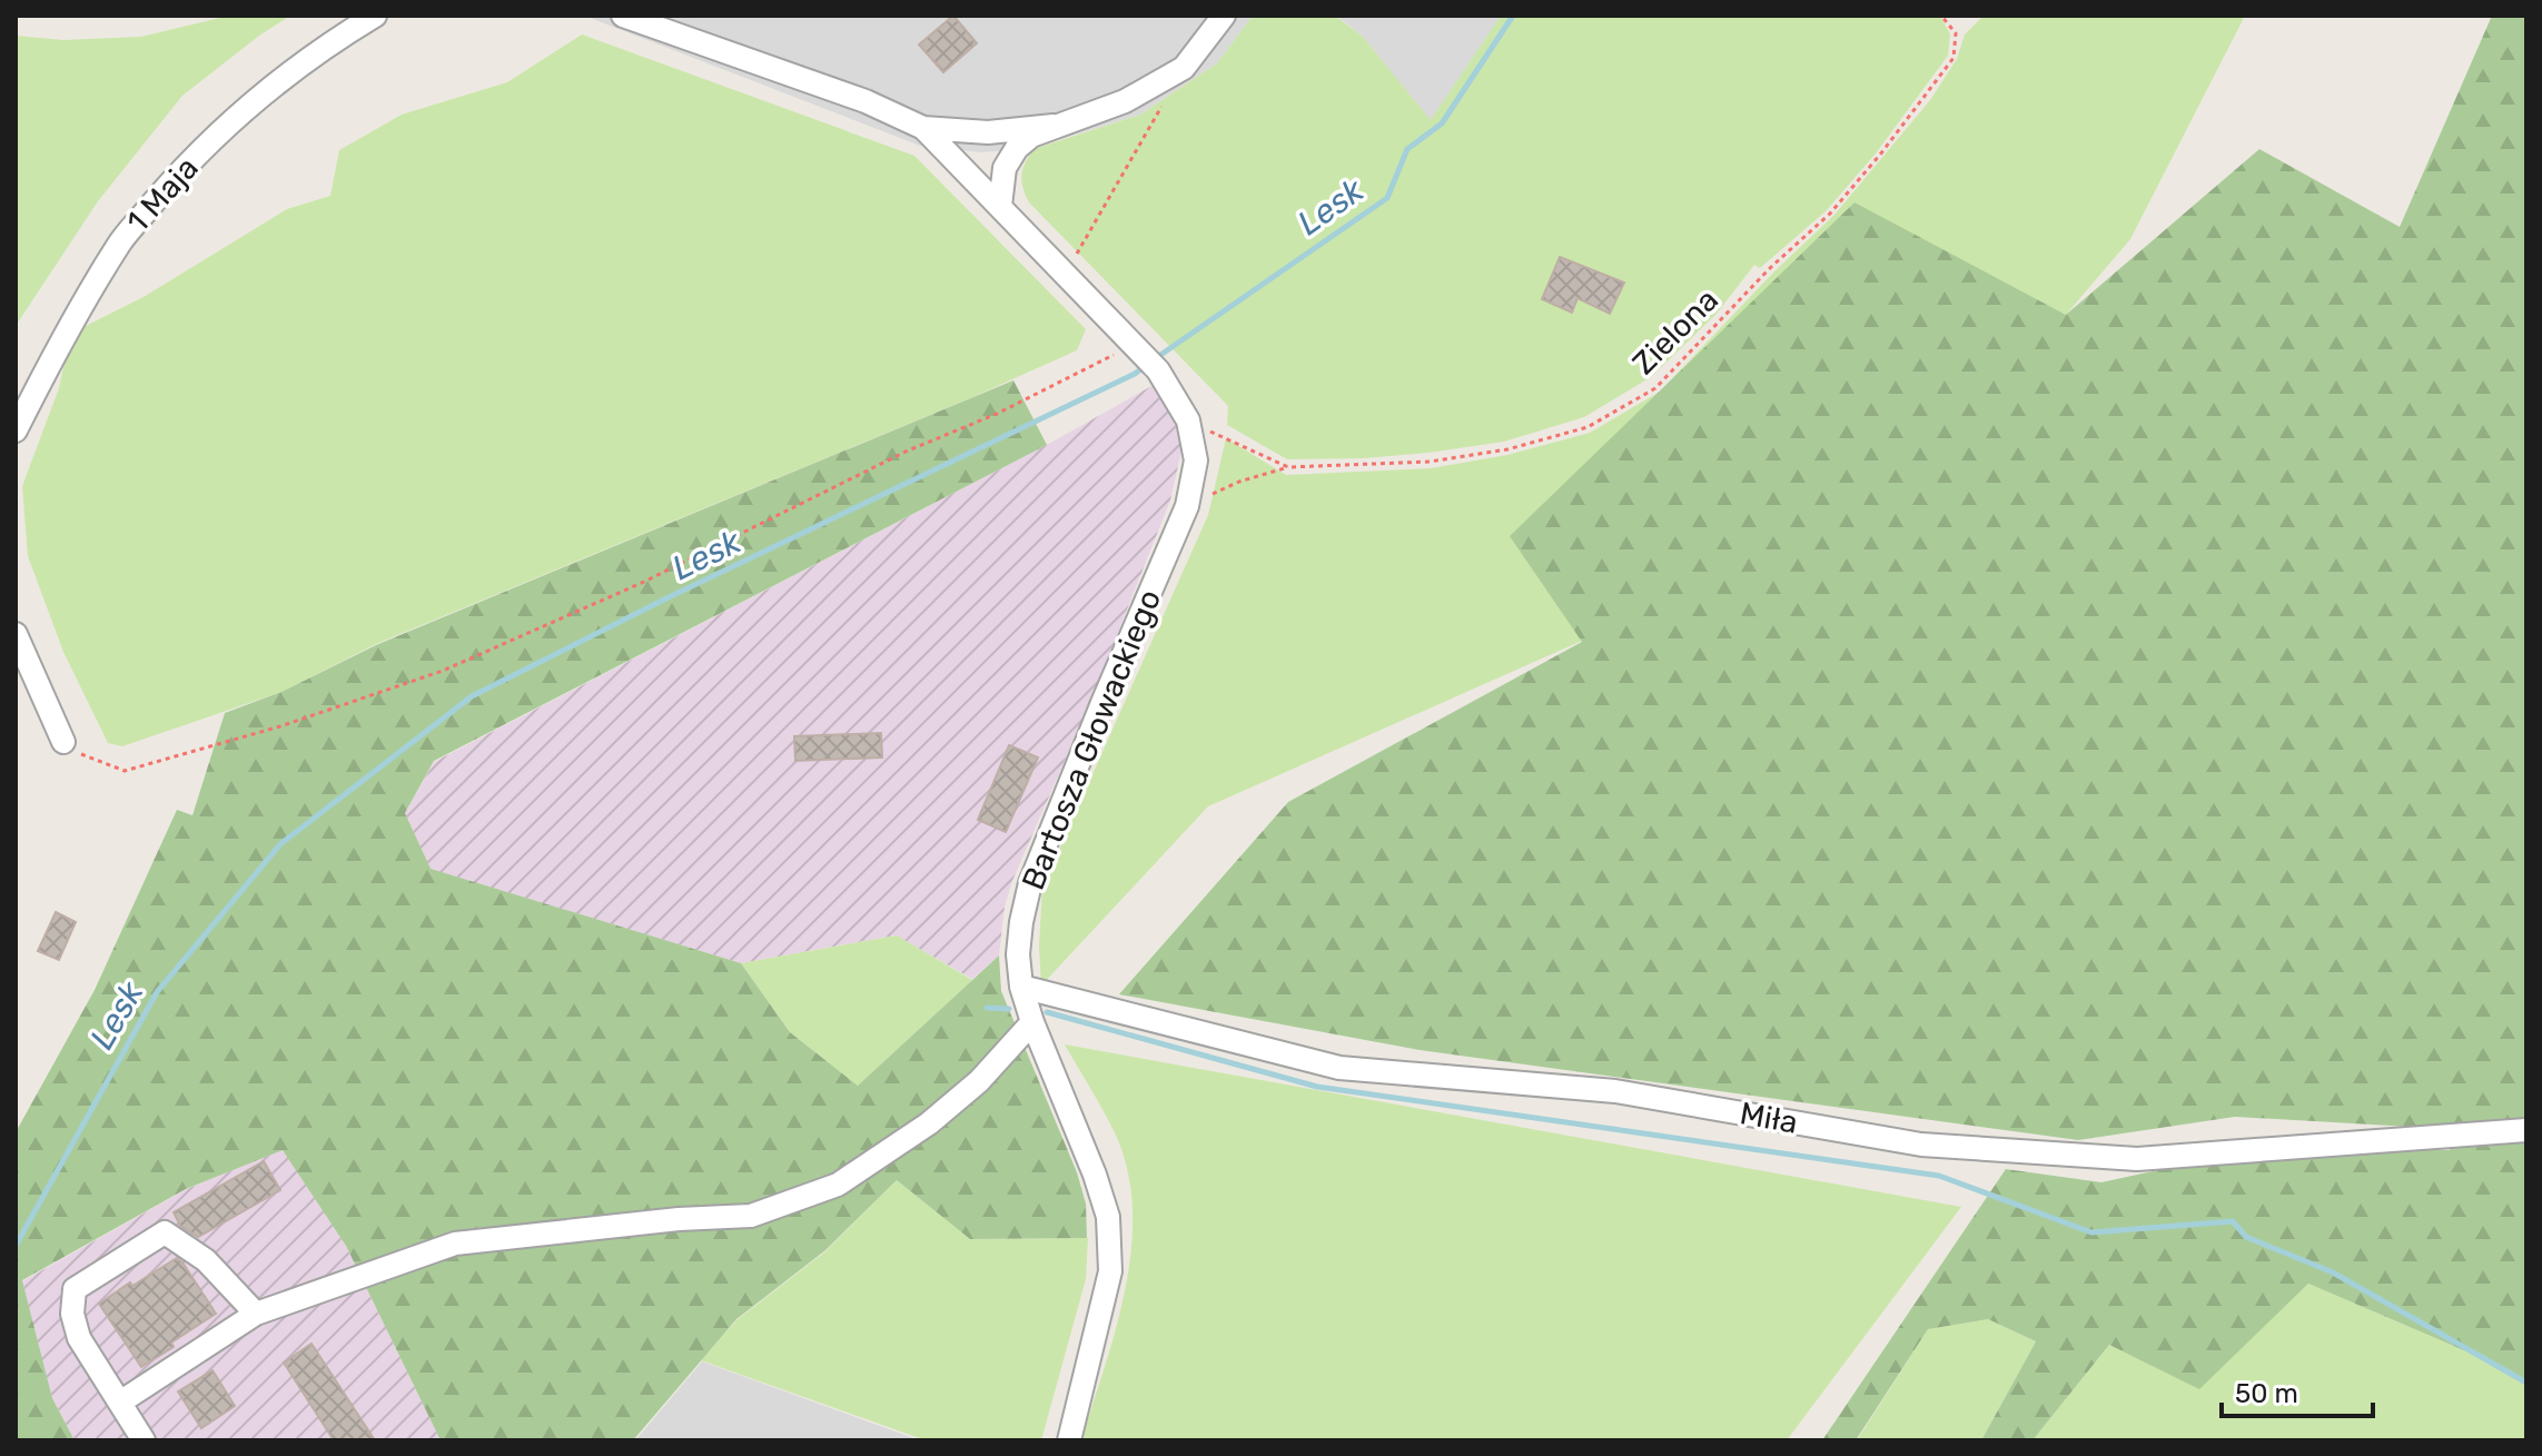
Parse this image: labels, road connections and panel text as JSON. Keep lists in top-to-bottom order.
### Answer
{
  "streets": {
    "street": ["1 Maja", "Bartosza Głowackiego", "Miła"],
    "path": ["Zielona"]
  },
  "crossings": [
    ["Zielona", "Bartosza Głowackiego"],
    ["Bartosza Głowackiego", "Miła"]
  ],
  "water": ["Lesk"],
  "scale_bar": "50 m"
}
